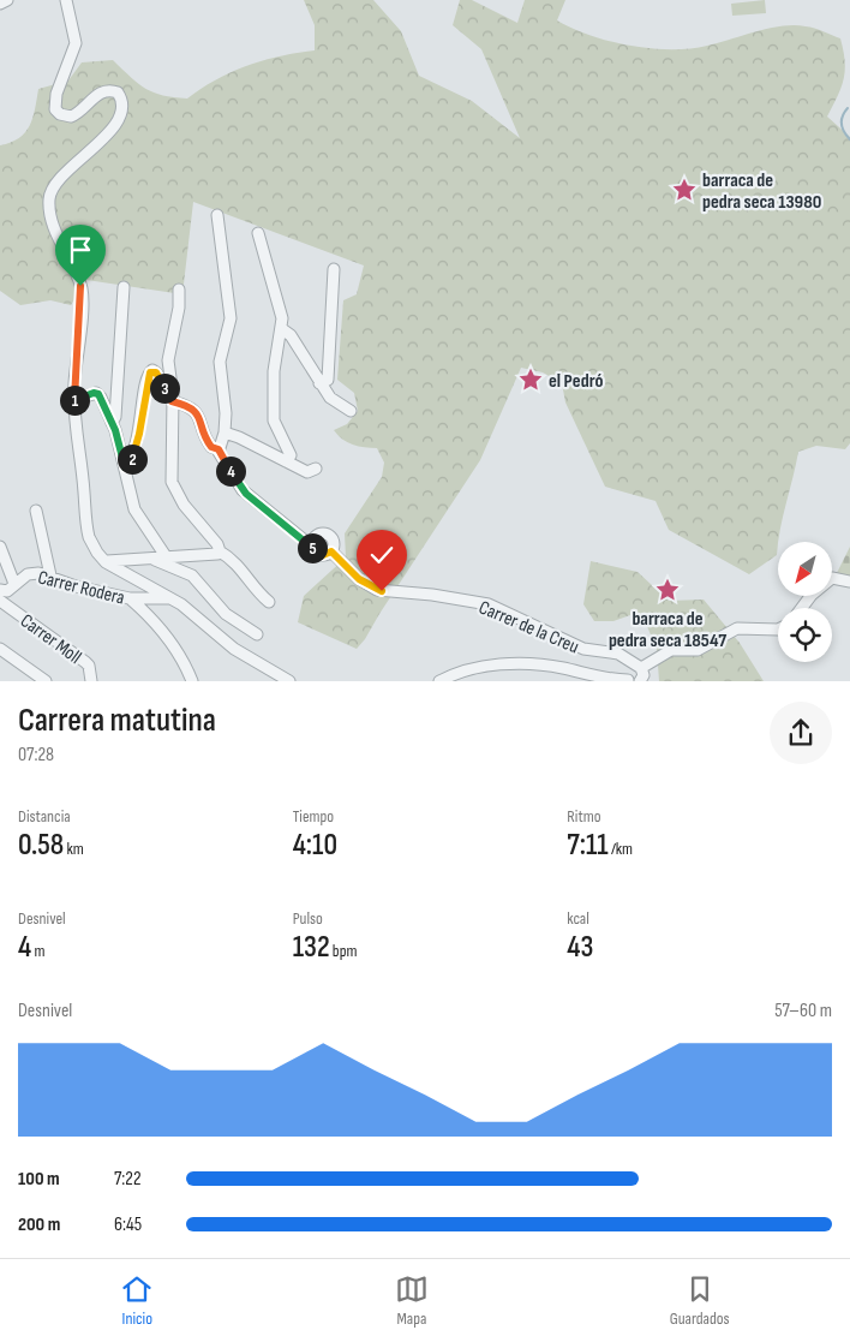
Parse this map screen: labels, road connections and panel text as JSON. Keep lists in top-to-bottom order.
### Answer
{
  "streets": {
    "street": ["Carrer Rodera", "Carrer de la Creu", "Carrer Moll"]
  },
  "places": {
    "place": ["barraca de pedra seca 13980", "el Pedró", "barraca de pedra seca 18547"]
  },
  "north": "bottom left",
  "page": {
    "pins": [
      "3",
      "1",
      "2",
      "4",
      "5"
    ],
    "heading": ["Carrera matutina", "07:28"],
    "stats": [
      ["Distancia", "0.58 km"],
      ["Tiempo", "4:10"],
      ["Ritmo", "7:11 /km"],
      ["Desnivel", "4 m"],
      ["Pulso", "132 bpm"],
      ["kcal", "43"]
    ],
    "chart": ["Desnivel", "57–60 m"],
    "list": [
      {
        "name": "100 m",
        "note": "7:22"
      },
      {
        "name": "200 m",
        "note": "6:45"
      }
    ],
    "tabs": ["Inicio", "Mapa", "Guardados"]
  }
}
